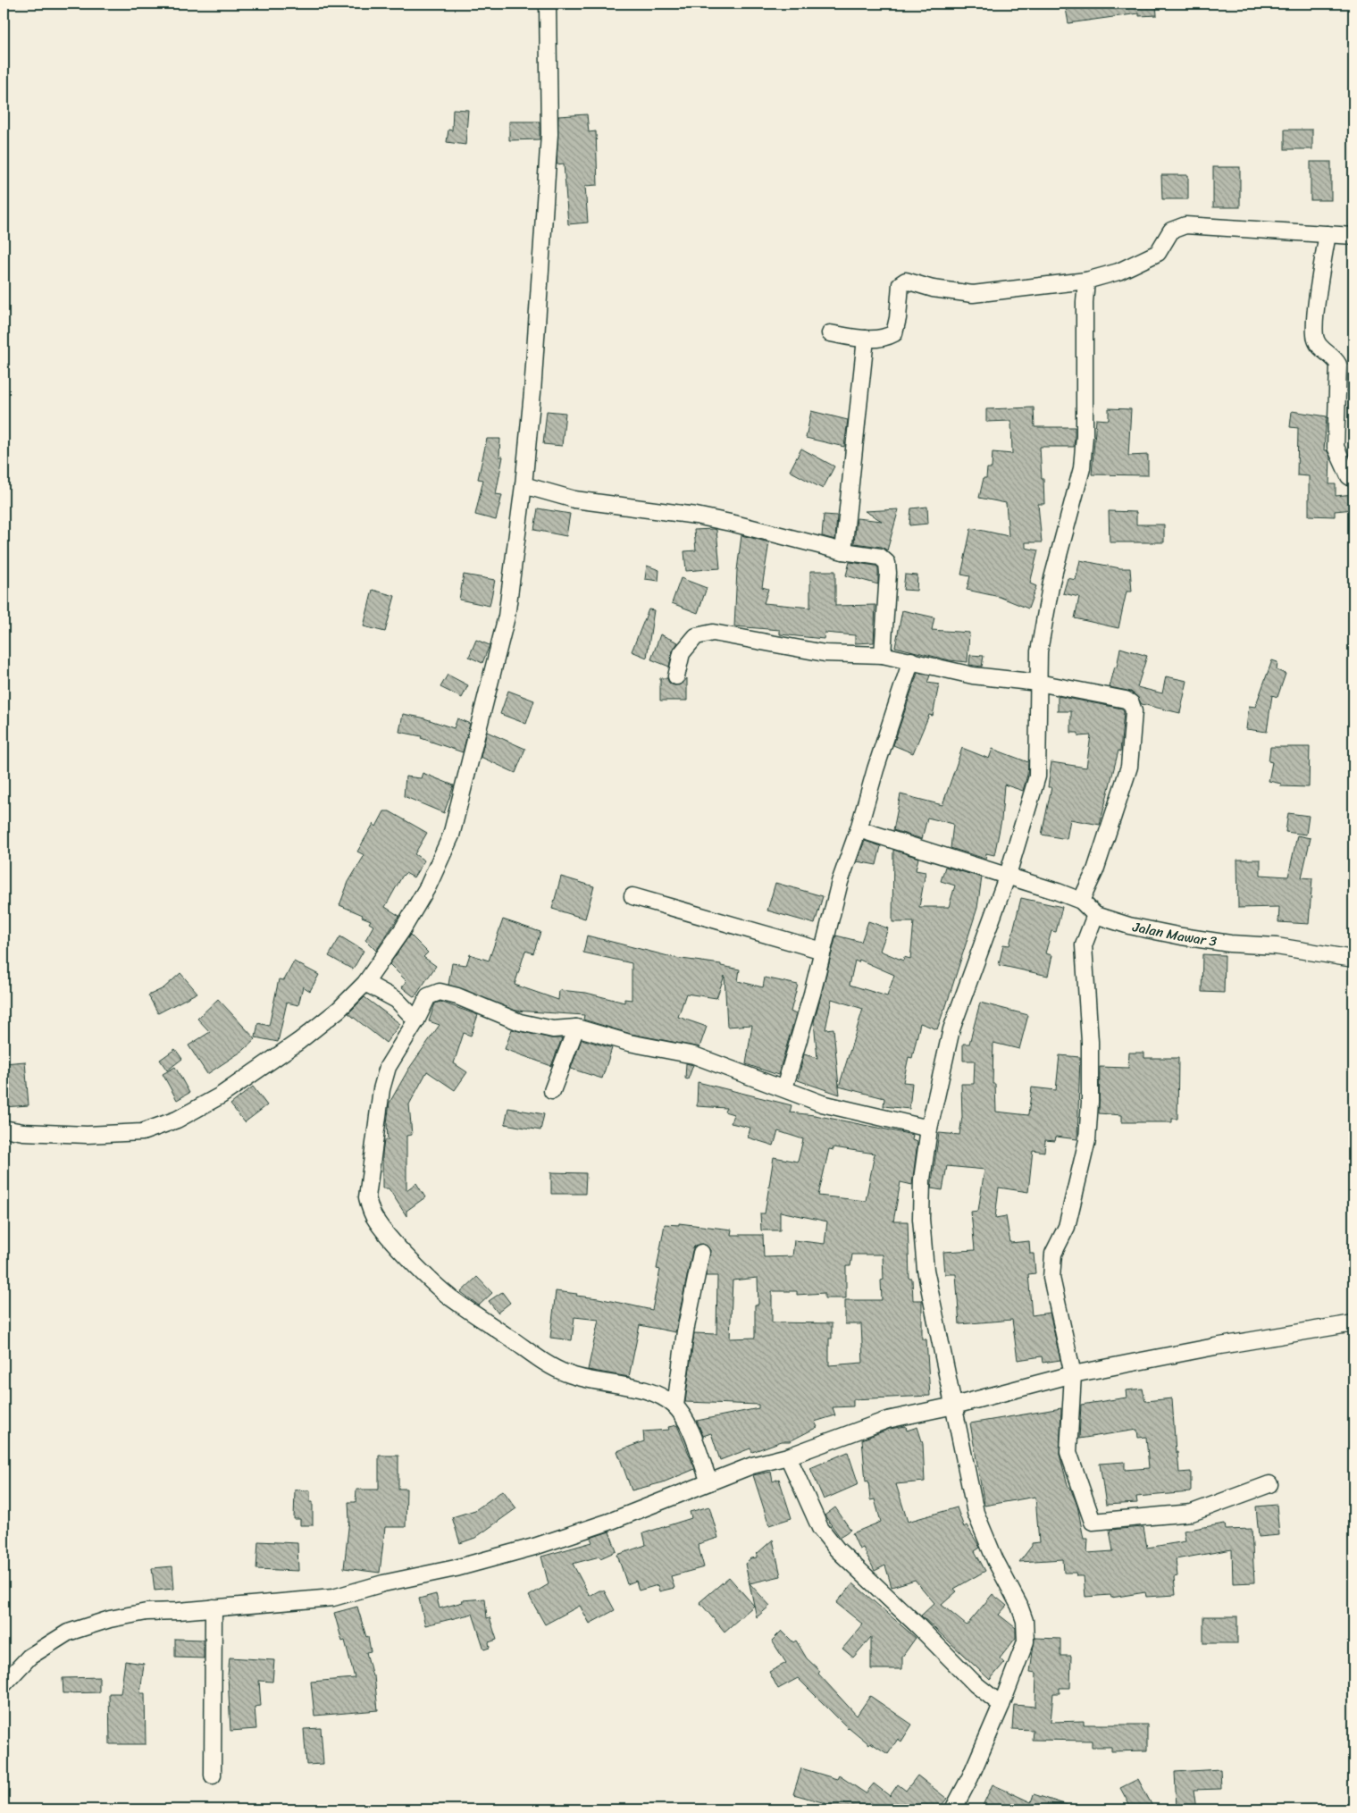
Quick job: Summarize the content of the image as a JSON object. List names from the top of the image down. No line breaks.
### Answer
{"streets":{"street":["Jalan Mawar 3"]}}
